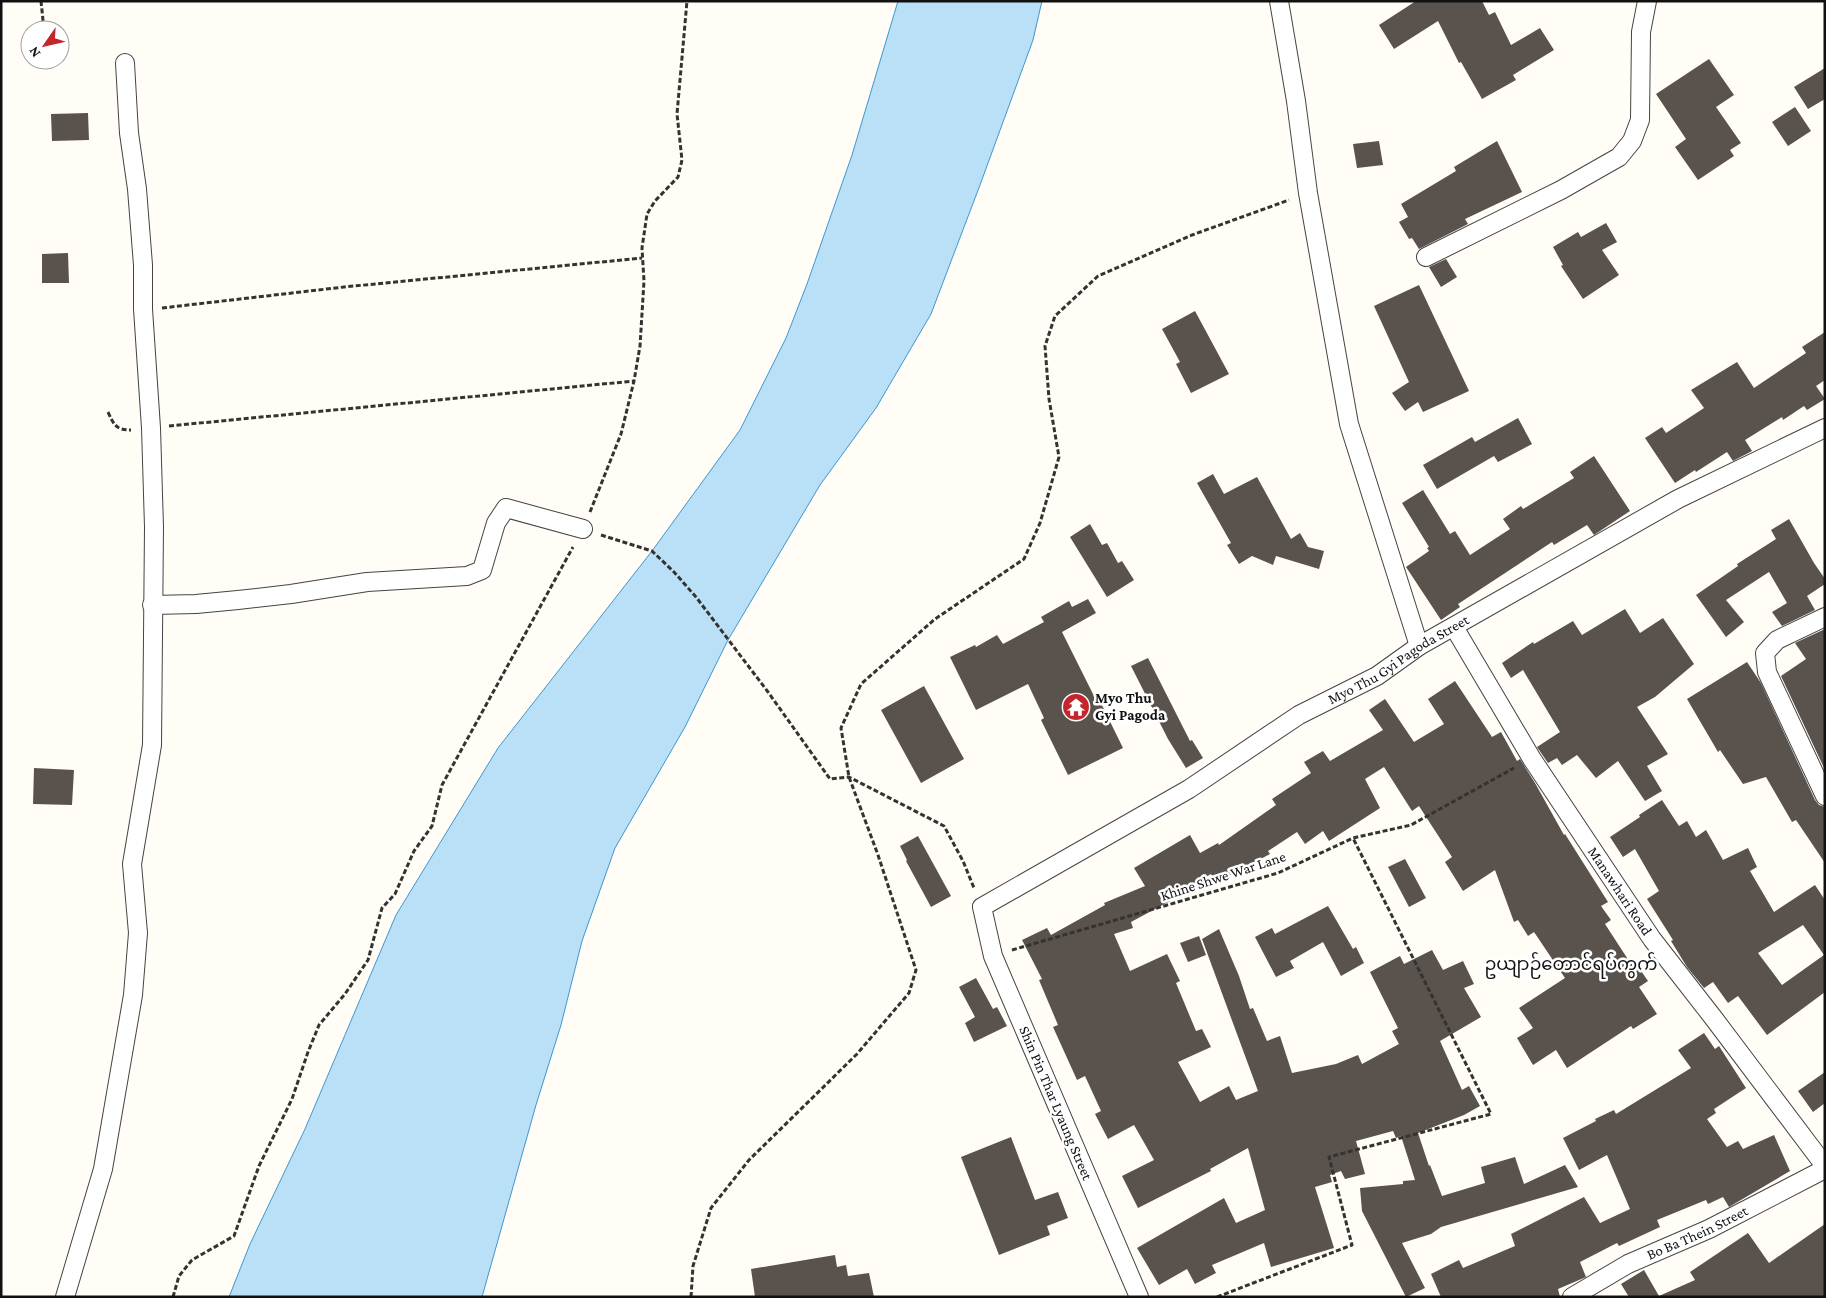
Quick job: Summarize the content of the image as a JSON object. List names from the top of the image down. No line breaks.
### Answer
{"streets":{"street":["Myo Thu Gyi Pagoda Street","Manawhari Road","Shin Pin Thar Lyaung Street","Bo Ba Thein Street"],"path":["Khine Shwe War Lane"]},"crossings":[["Myo Thu Gyi Pagoda Street","Manawhari Road"],["Myo Thu Gyi Pagoda Street","Shin Pin Thar Lyaung Street"],["Khine Shwe War Lane","Manawhari Road"],["Khine Shwe War Lane","Shin Pin Thar Lyaung Street"],["Manawhari Road","Bo Ba Thein Street"]],"districts":["ဥယျာဉ်တောင်ရပ်ကွက်"],"places":{"temple":["Myo Thu Gyi Pagoda"]},"north":"bottom left"}
